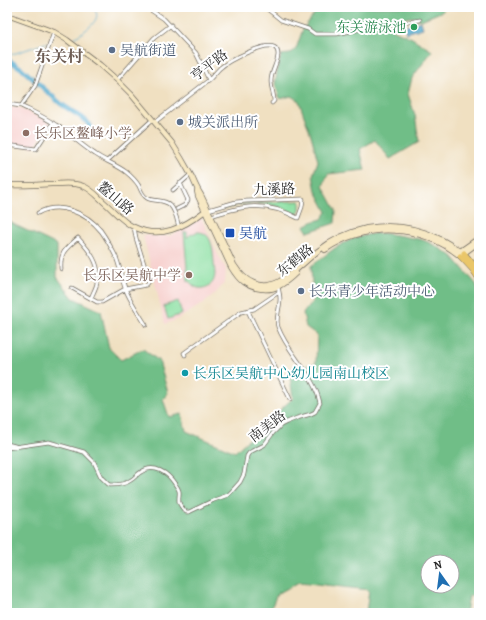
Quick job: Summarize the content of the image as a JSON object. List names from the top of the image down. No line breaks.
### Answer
{"streets":{"main road":["鳌山路","东鹤路"],"street":["亨平路","九溪路","南美路"]},"crossings":[["亨平路","东鹤路"],["九溪路","鳌山路"],["九溪路","东鹤路"],["鳌山路","东鹤路"],["东鹤路","南美路"]],"districts":["东关村"],"places":{"other":["东关游泳池","吴航街道","城关派出所","长乐区鳌峰小学","长乐区吴航中学","长乐青少年活动中心","长乐区吴航中心幼儿园南山校区"],"transit":["吴航"]},"north":"top"}
